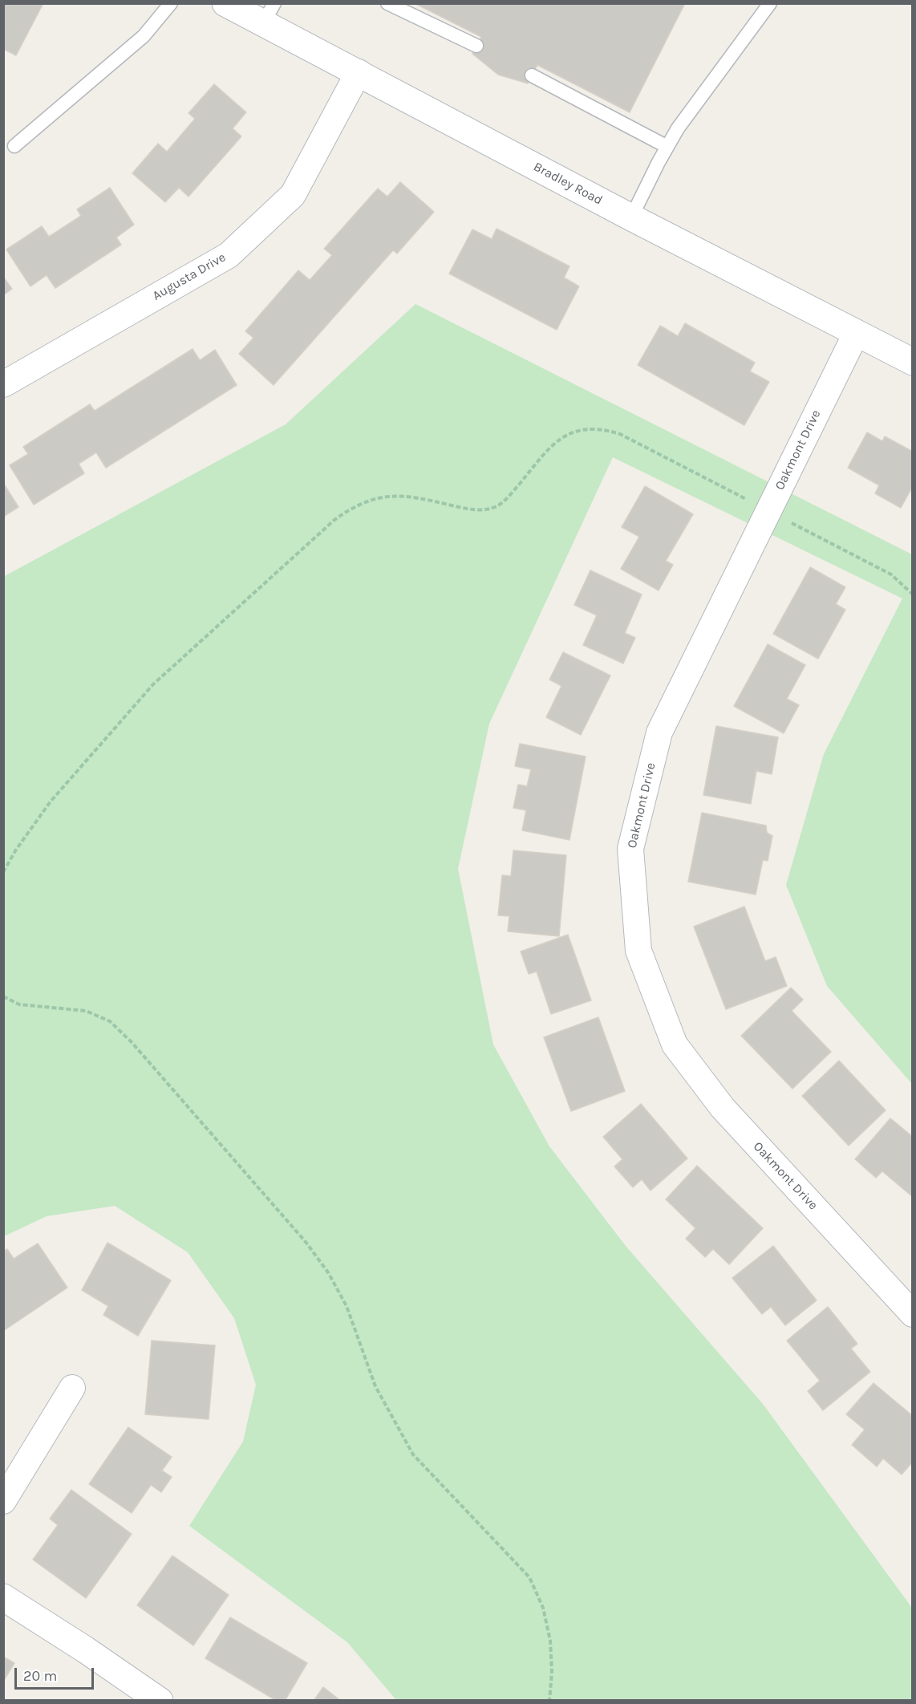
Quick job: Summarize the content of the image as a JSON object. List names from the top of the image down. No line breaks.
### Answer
{"streets":{"street":["Bradley Road","Augusta Drive","Oakmont Drive"]},"crossings":[["Bradley Road","Augusta Drive"],["Bradley Road","Oakmont Drive"]],"scale_bar":"20 m"}
